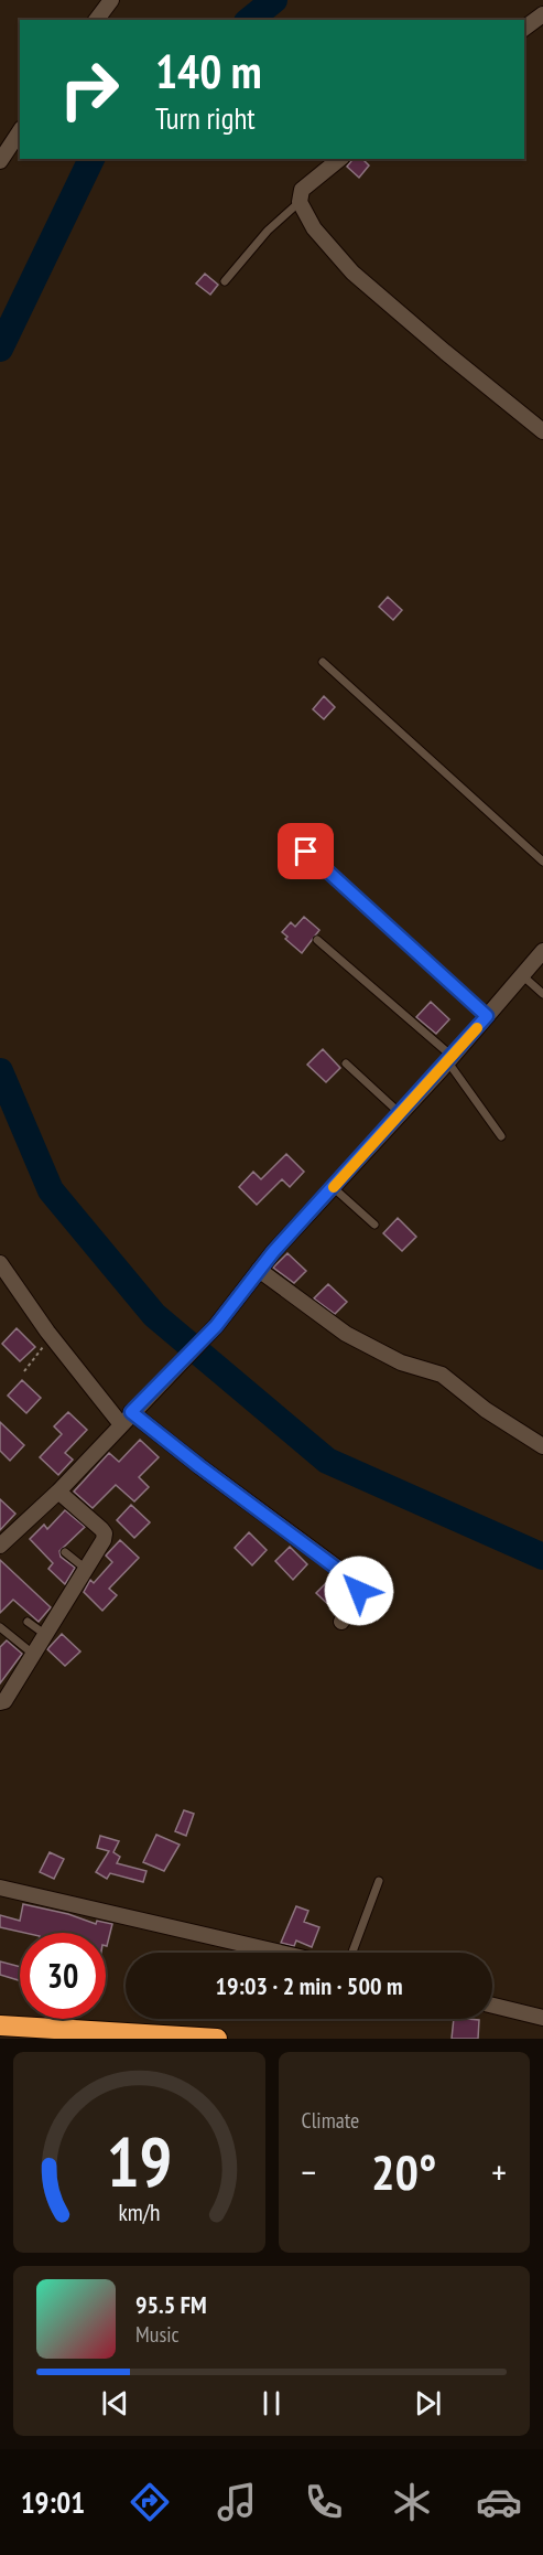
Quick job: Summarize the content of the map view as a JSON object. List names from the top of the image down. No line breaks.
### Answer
{"page":{"turn":["140 m","Turn right"],"limit":"30","trip":"19:03 · 2 min · 500 m","tile":"Climate","heat":["−","20°","+"],"song":["95.5 FM","Music"],"tabs":"19:01","gauge":["19","km/h"]}}
